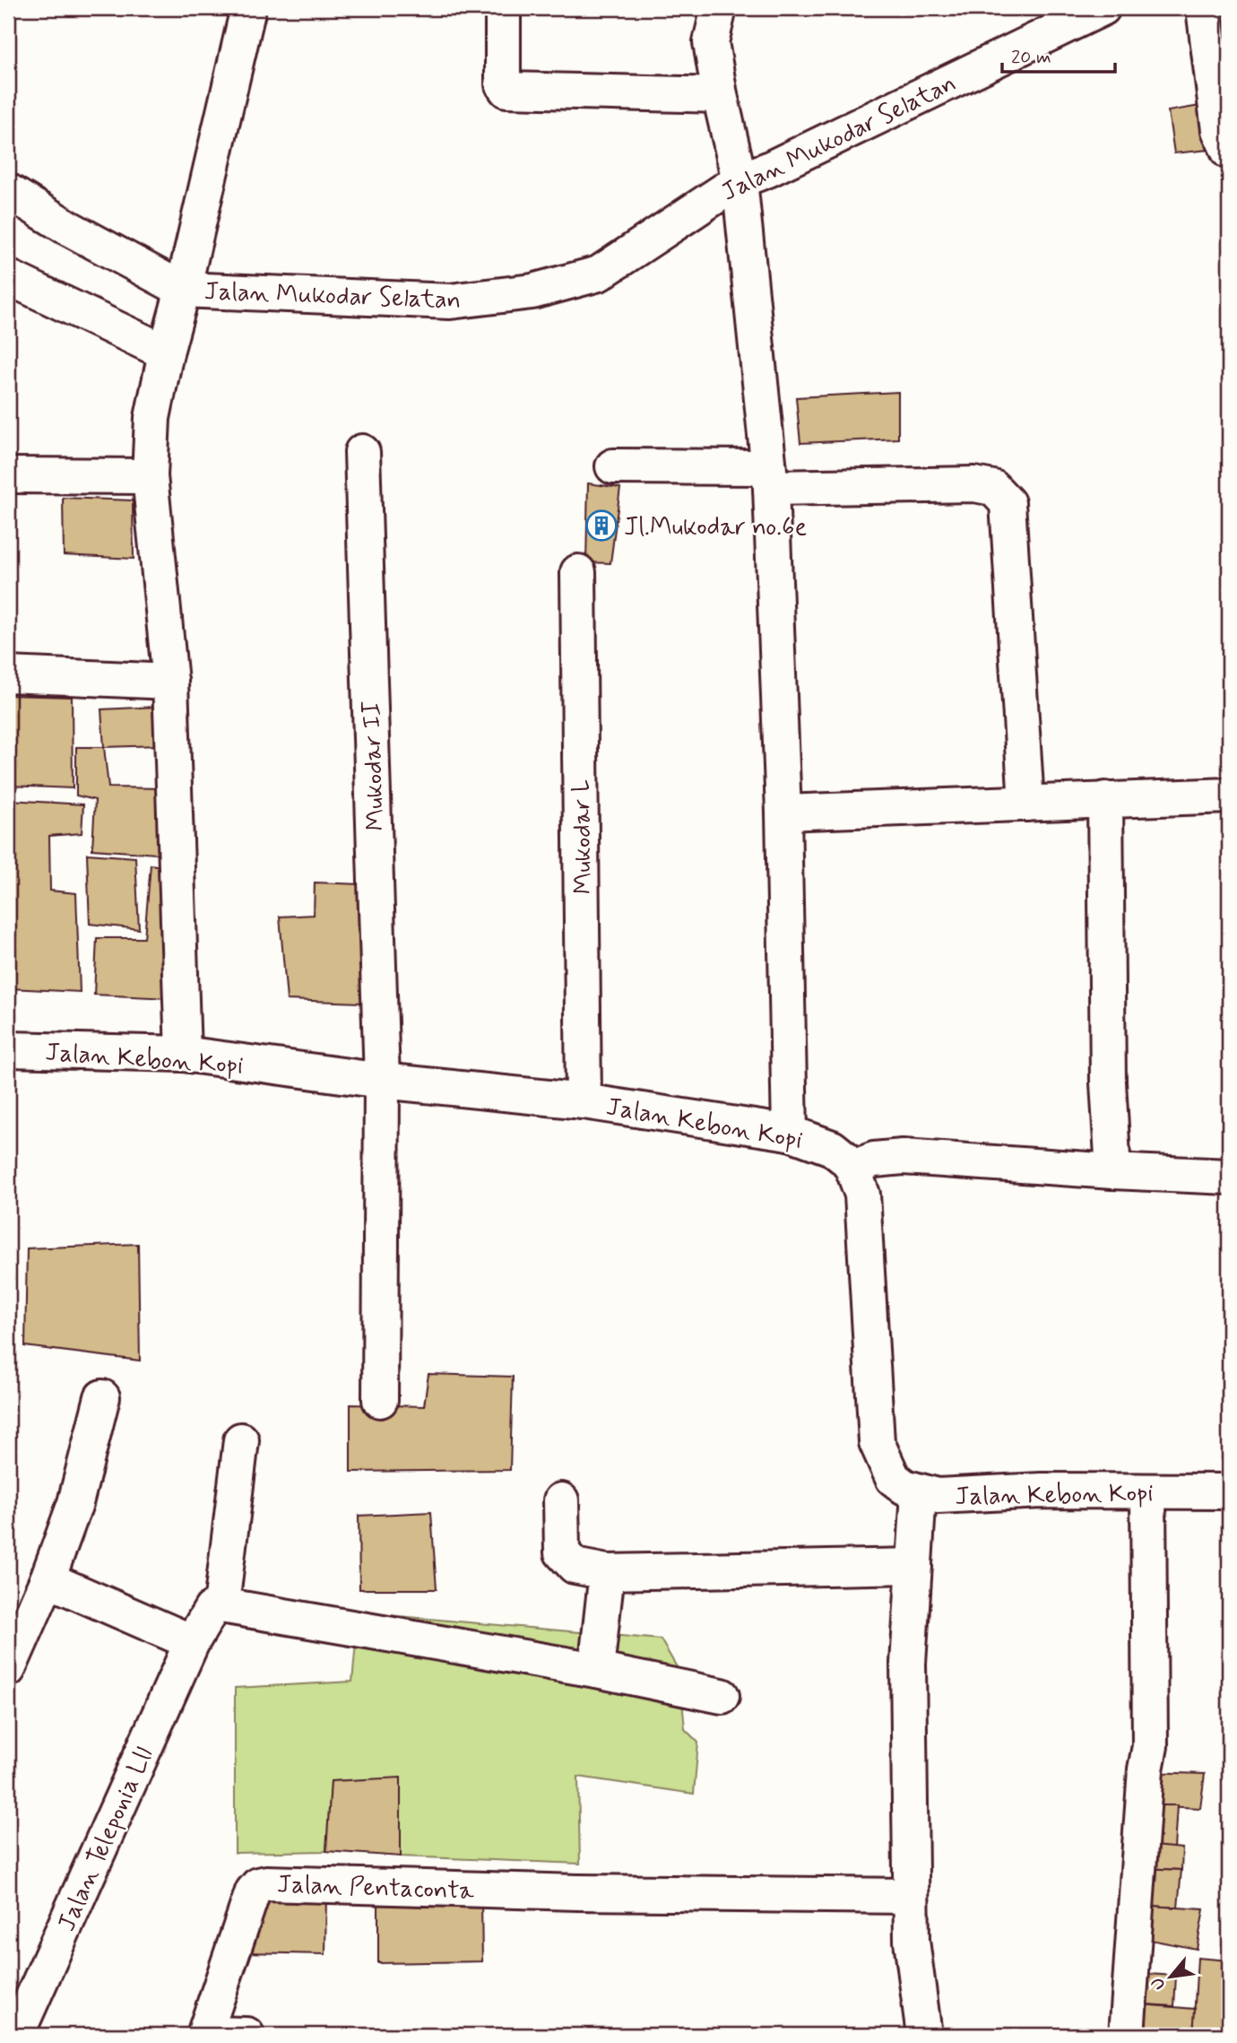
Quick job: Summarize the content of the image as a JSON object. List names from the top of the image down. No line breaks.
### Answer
{"streets":{"street":["Jalan Mukodar Selatan","Mukodar II","Mukodar L","Jalan Kebon Kopi","Jalan Teleponia Lll","Jalan Pentaconta"]},"crossings":[["Mukodar II","Jalan Kebon Kopi"],["Mukodar L","Jalan Kebon Kopi"]],"places":{"building":["Jl.Mukodar no.6e"]},"scale_bar":"20 m","north":"bottom left"}
